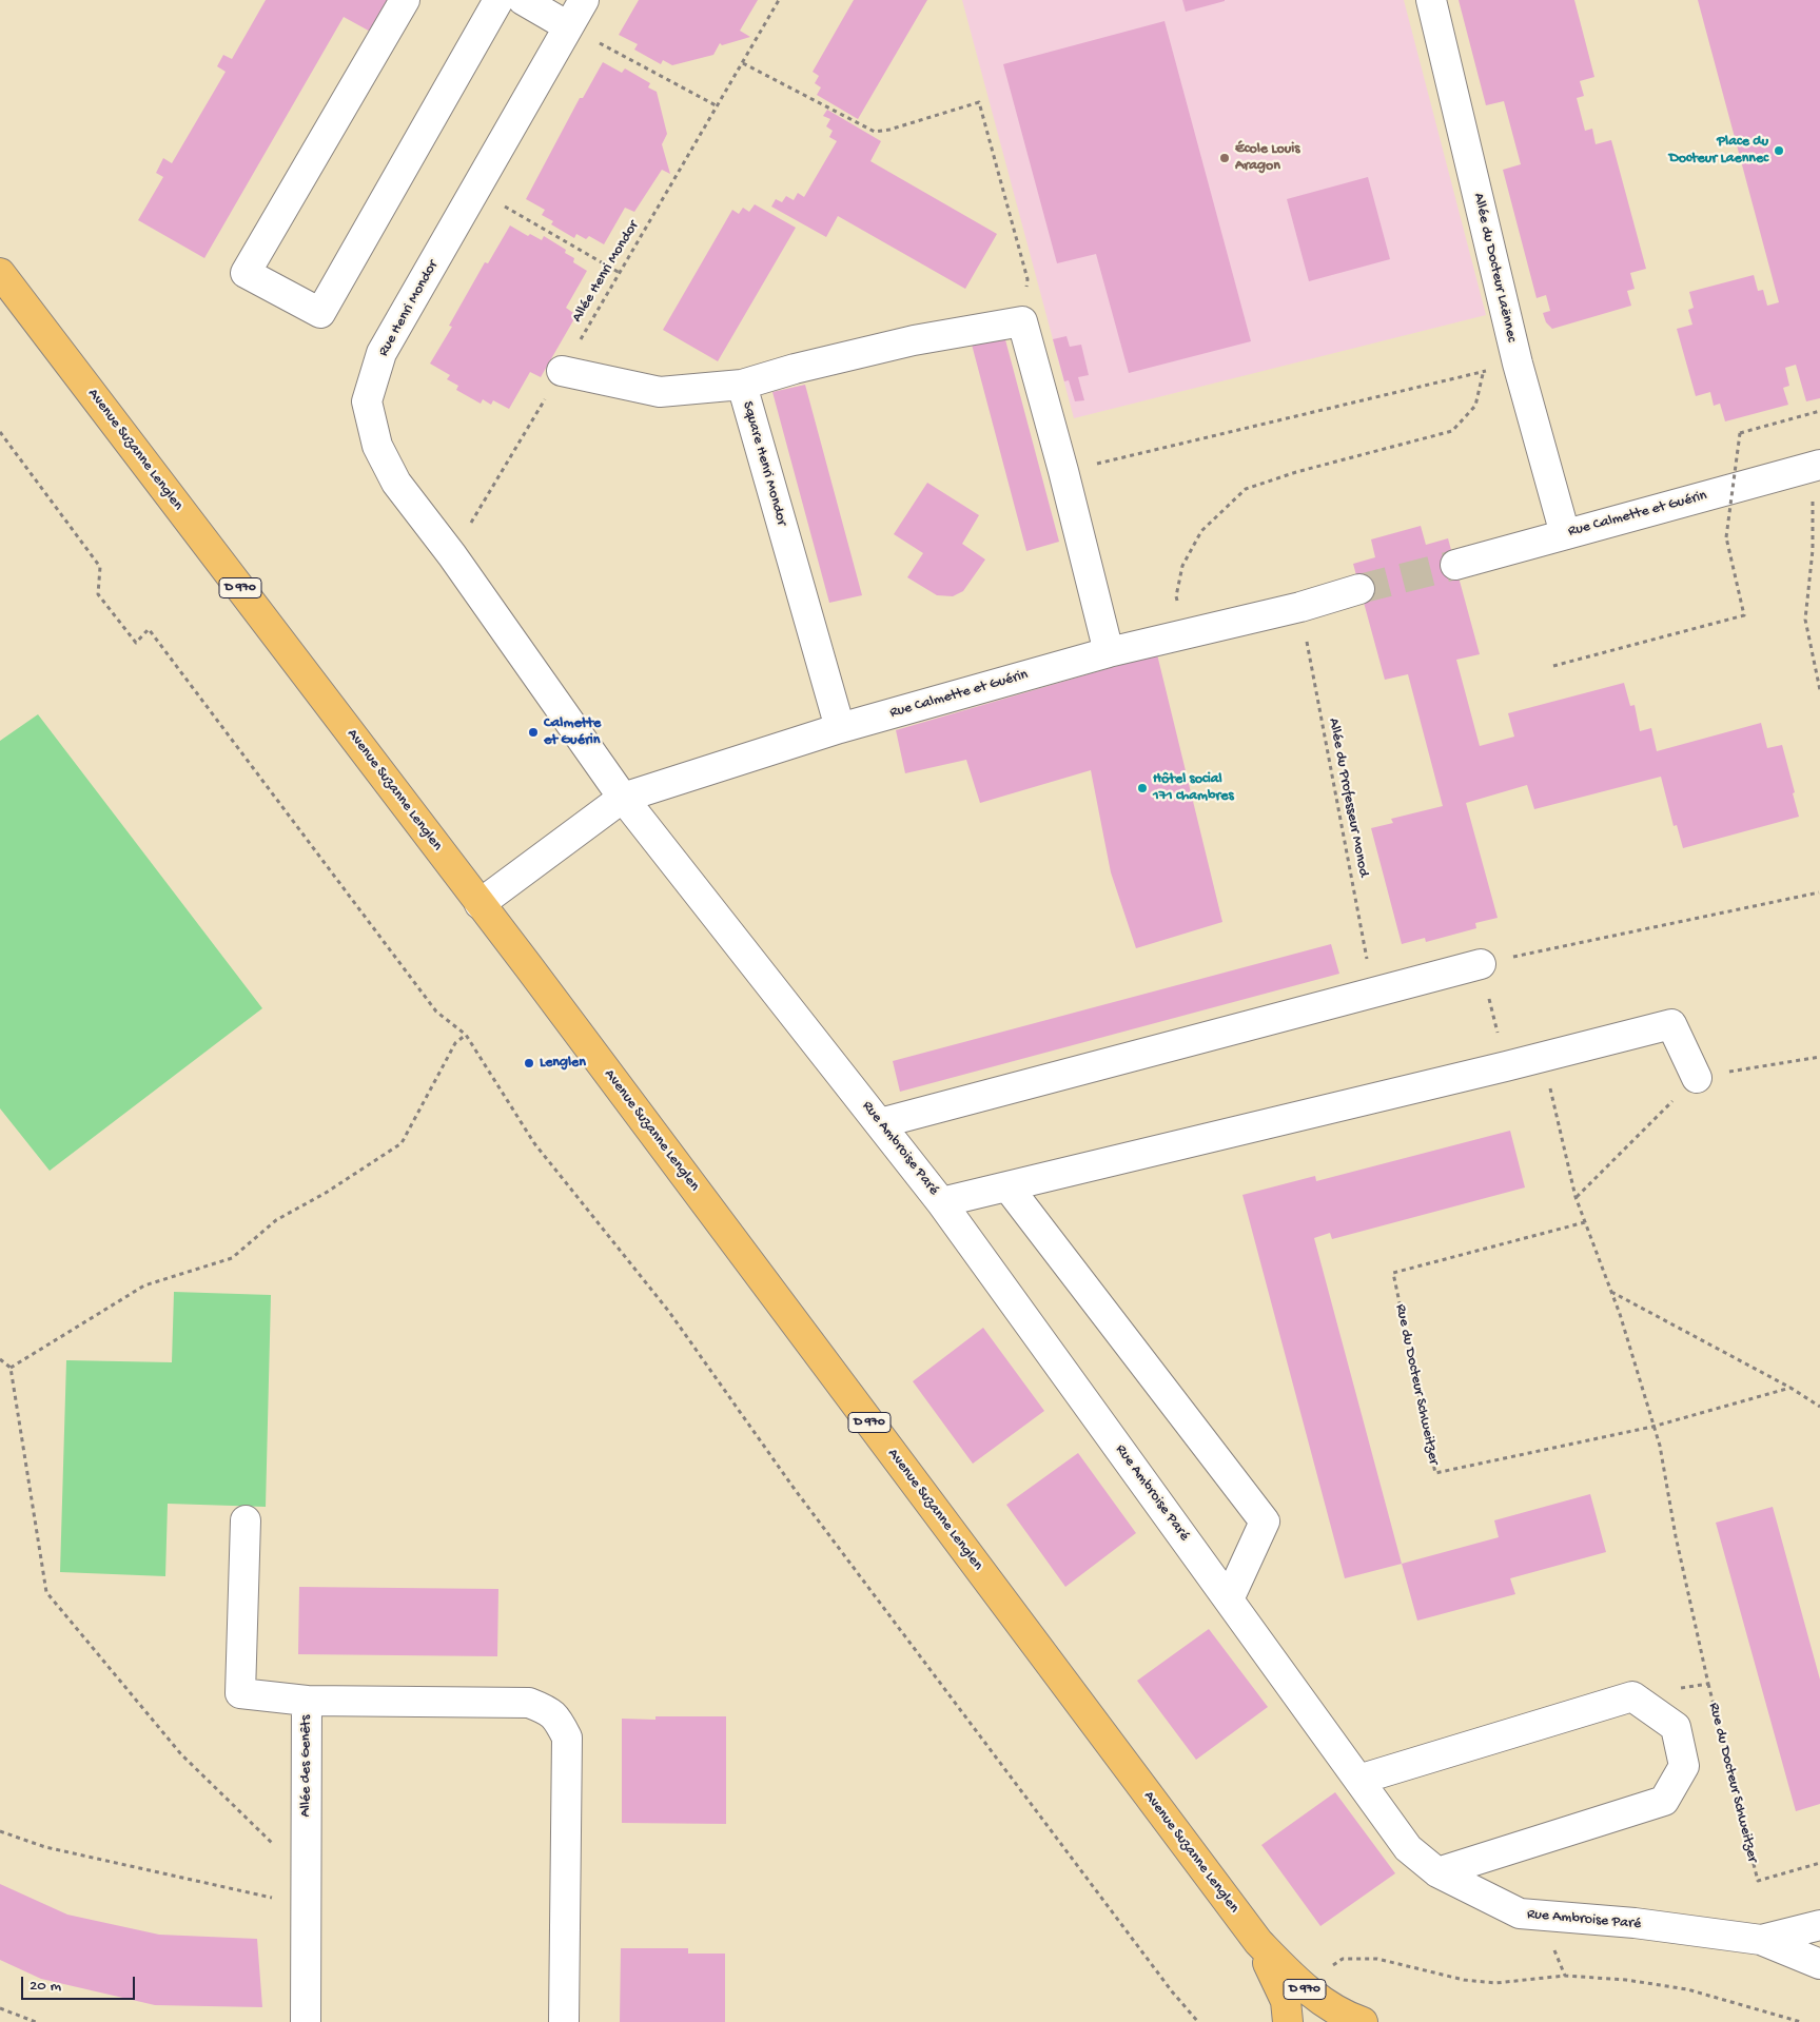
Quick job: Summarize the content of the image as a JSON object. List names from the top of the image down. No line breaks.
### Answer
{"streets":{"main road":["Avenue Suzanne Lenglen","D 970"],"street":["Allée du Docteur Laënnec","Rue Henri Mondor","Square Henri Mondor","Rue Calmette et Guérin","Rue Ambroise Paré","Allée des Genêts"],"path":["Allée Henri Mondor","Allée du Professeur Monod","Rue du Docteur Schweitzer"]},"crossings":[["Allée du Docteur Laënnec","Rue Calmette et Guérin"],["Allée Henri Mondor","Rue Henri Mondor"],["Rue Henri Mondor","Rue Calmette et Guérin"],["Rue Henri Mondor","Rue Ambroise Paré"],["Avenue Suzanne Lenglen","Rue Calmette et Guérin"],["Square Henri Mondor","Rue Calmette et Guérin"],["Rue Calmette et Guérin","Allée du Professeur Monod"],["Rue Calmette et Guérin","Rue Ambroise Paré"]],"places":["Place du Docteur Laennec","École Louis Aragon","Calmette et Guérin","Hôtel social 171 chambres","Lenglen"],"scale_bar":"20 m"}
